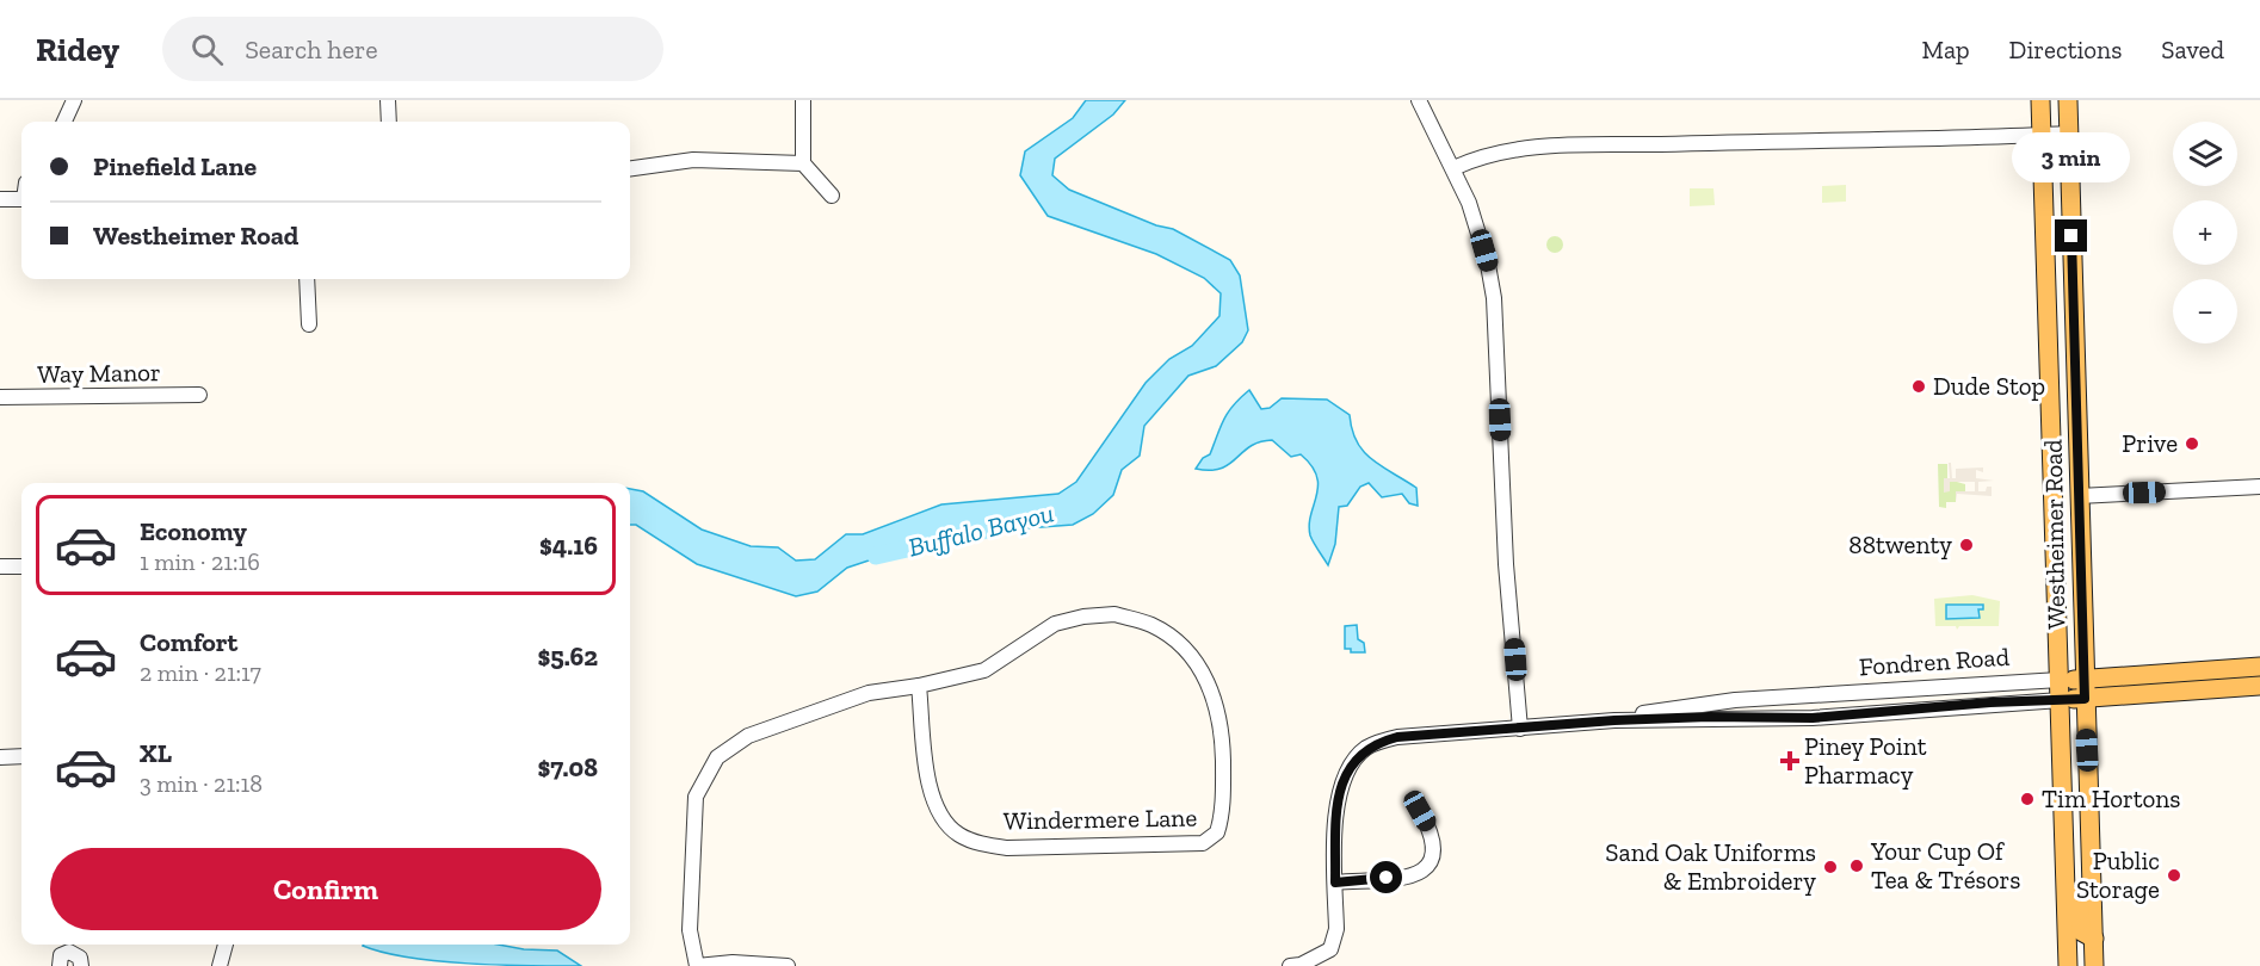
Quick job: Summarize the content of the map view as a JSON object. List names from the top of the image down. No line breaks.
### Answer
{"streets":{"main road":["Westheimer Road","Fondren Road"],"street":["Way Manor","Windermere Lane"]},"crossings":[["Westheimer Road","Fondren Road"]],"water":["Buffalo Bayou"],"places":{"other":["Dude Stop","Prive","88twenty","Tim Hortons","Your Cup Of Tea & Trésors","Sand Oak Uniforms & Embroidery","Public Storage"],"health":["Piney Point Pharmacy"]},"page":{"header":"Ridey","search":"Search here","nav":["Map","Directions","Saved"],"map_buttons":["+","−"],"banner":["Pinefield Lane","Westheimer Road"],"bubble":"3 min","list":[{"name":"Economy","note":"1 min · 21:16","value":"$4.16"},{"name":"Comfort","note":"2 min · 21:17","value":"$5.62"},{"name":"XL","note":"3 min · 21:18","value":"$7.08"}],"buttons":"Confirm"}}
